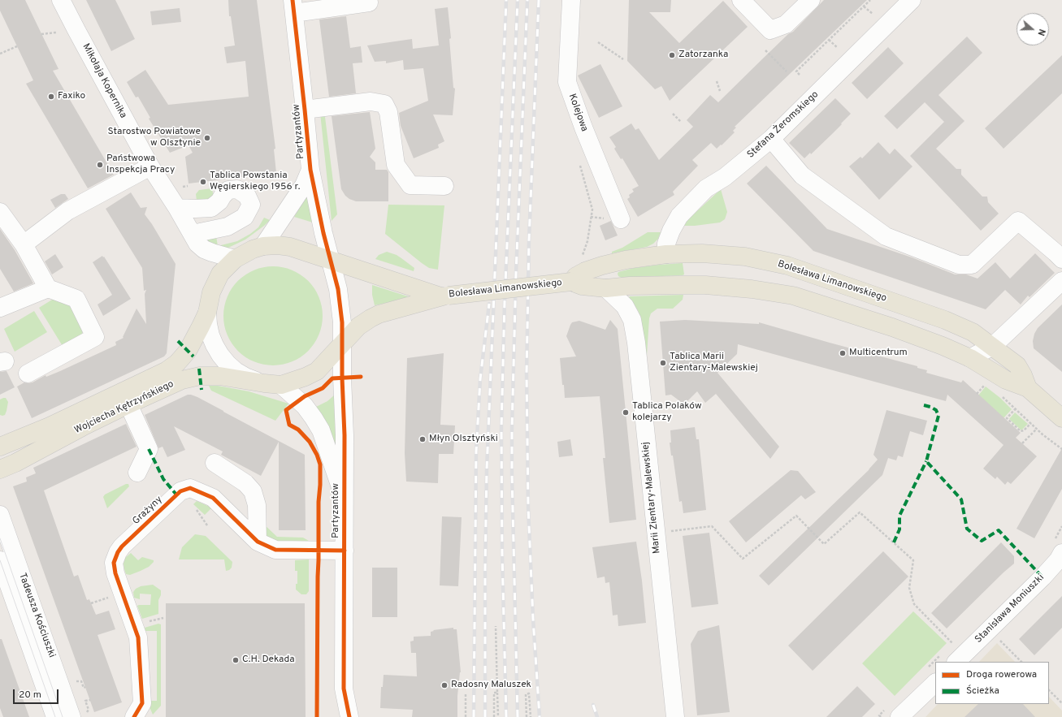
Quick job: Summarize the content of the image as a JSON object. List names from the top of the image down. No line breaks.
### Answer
{"streets":{"main road":["Bolesława Limanowskiego","Wojciecha Kętrzyńskiego"],"street":["Mikołaja Kopernika","Kolejowa","Stefana Żeromskiego","Partyzantów","Marii Zientary-Malewskiej","Grażyny","Stanisława Moniuszki","Tadeusza Kościuszki"]},"crossings":[["Mikołaja Kopernika","Wojciecha Kętrzyńskiego"],["Stefana Żeromskiego","Bolesława Limanowskiego"],["Partyzantów","Bolesława Limanowskiego"],["Partyzantów","Wojciecha Kętrzyńskiego"],["Partyzantów","Grażyny"],["Bolesława Limanowskiego","Wojciecha Kętrzyńskiego"],["Bolesława Limanowskiego","Marii Zientary-Malewskiej"]],"places":["Zatorzanka","Faxiko","Starostwo Powiatowe w Olsztynie","Państwowa Inspekcja Pracy","Tablica Powstania Węgierskiego 1956 r.","Multicentrum","Tablica Marii Zientary-Malewskiej","Tablica Polaków kolejarzy","Młyn Olsztyński","C.H. Dekada","Radosny Maluszek"],"legend":["Droga rowerowa","Ścieżka"],"scale_bar":"20 m","north":"right"}
